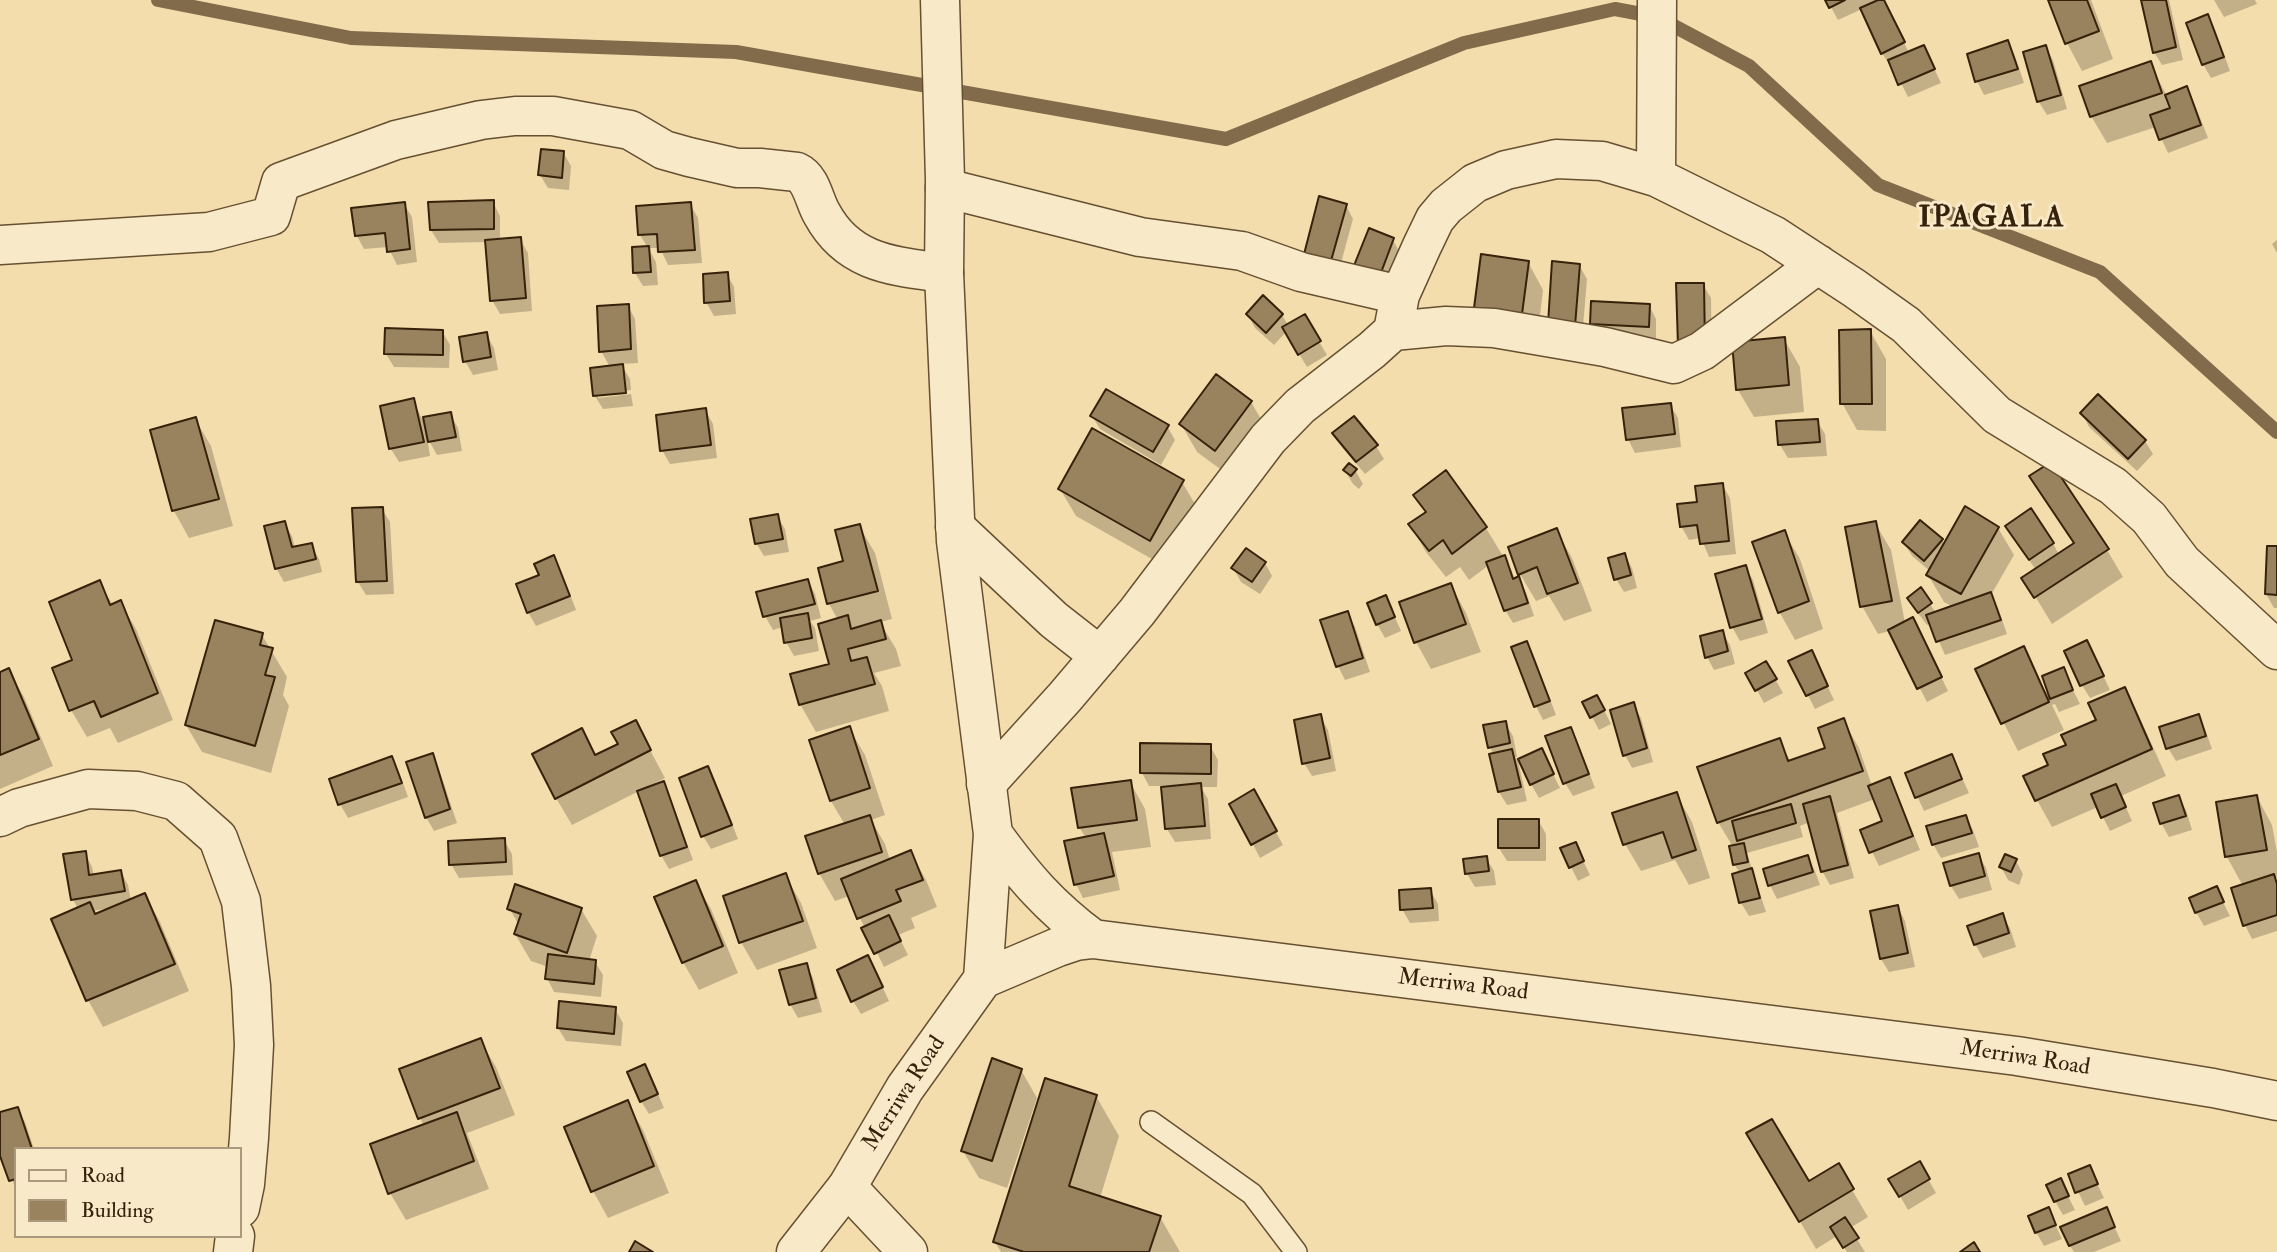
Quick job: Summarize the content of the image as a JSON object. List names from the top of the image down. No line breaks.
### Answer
{"streets":{"street":["Merriwa Road"]},"districts":["IPAGALA"],"legend":["Road","Building"]}
